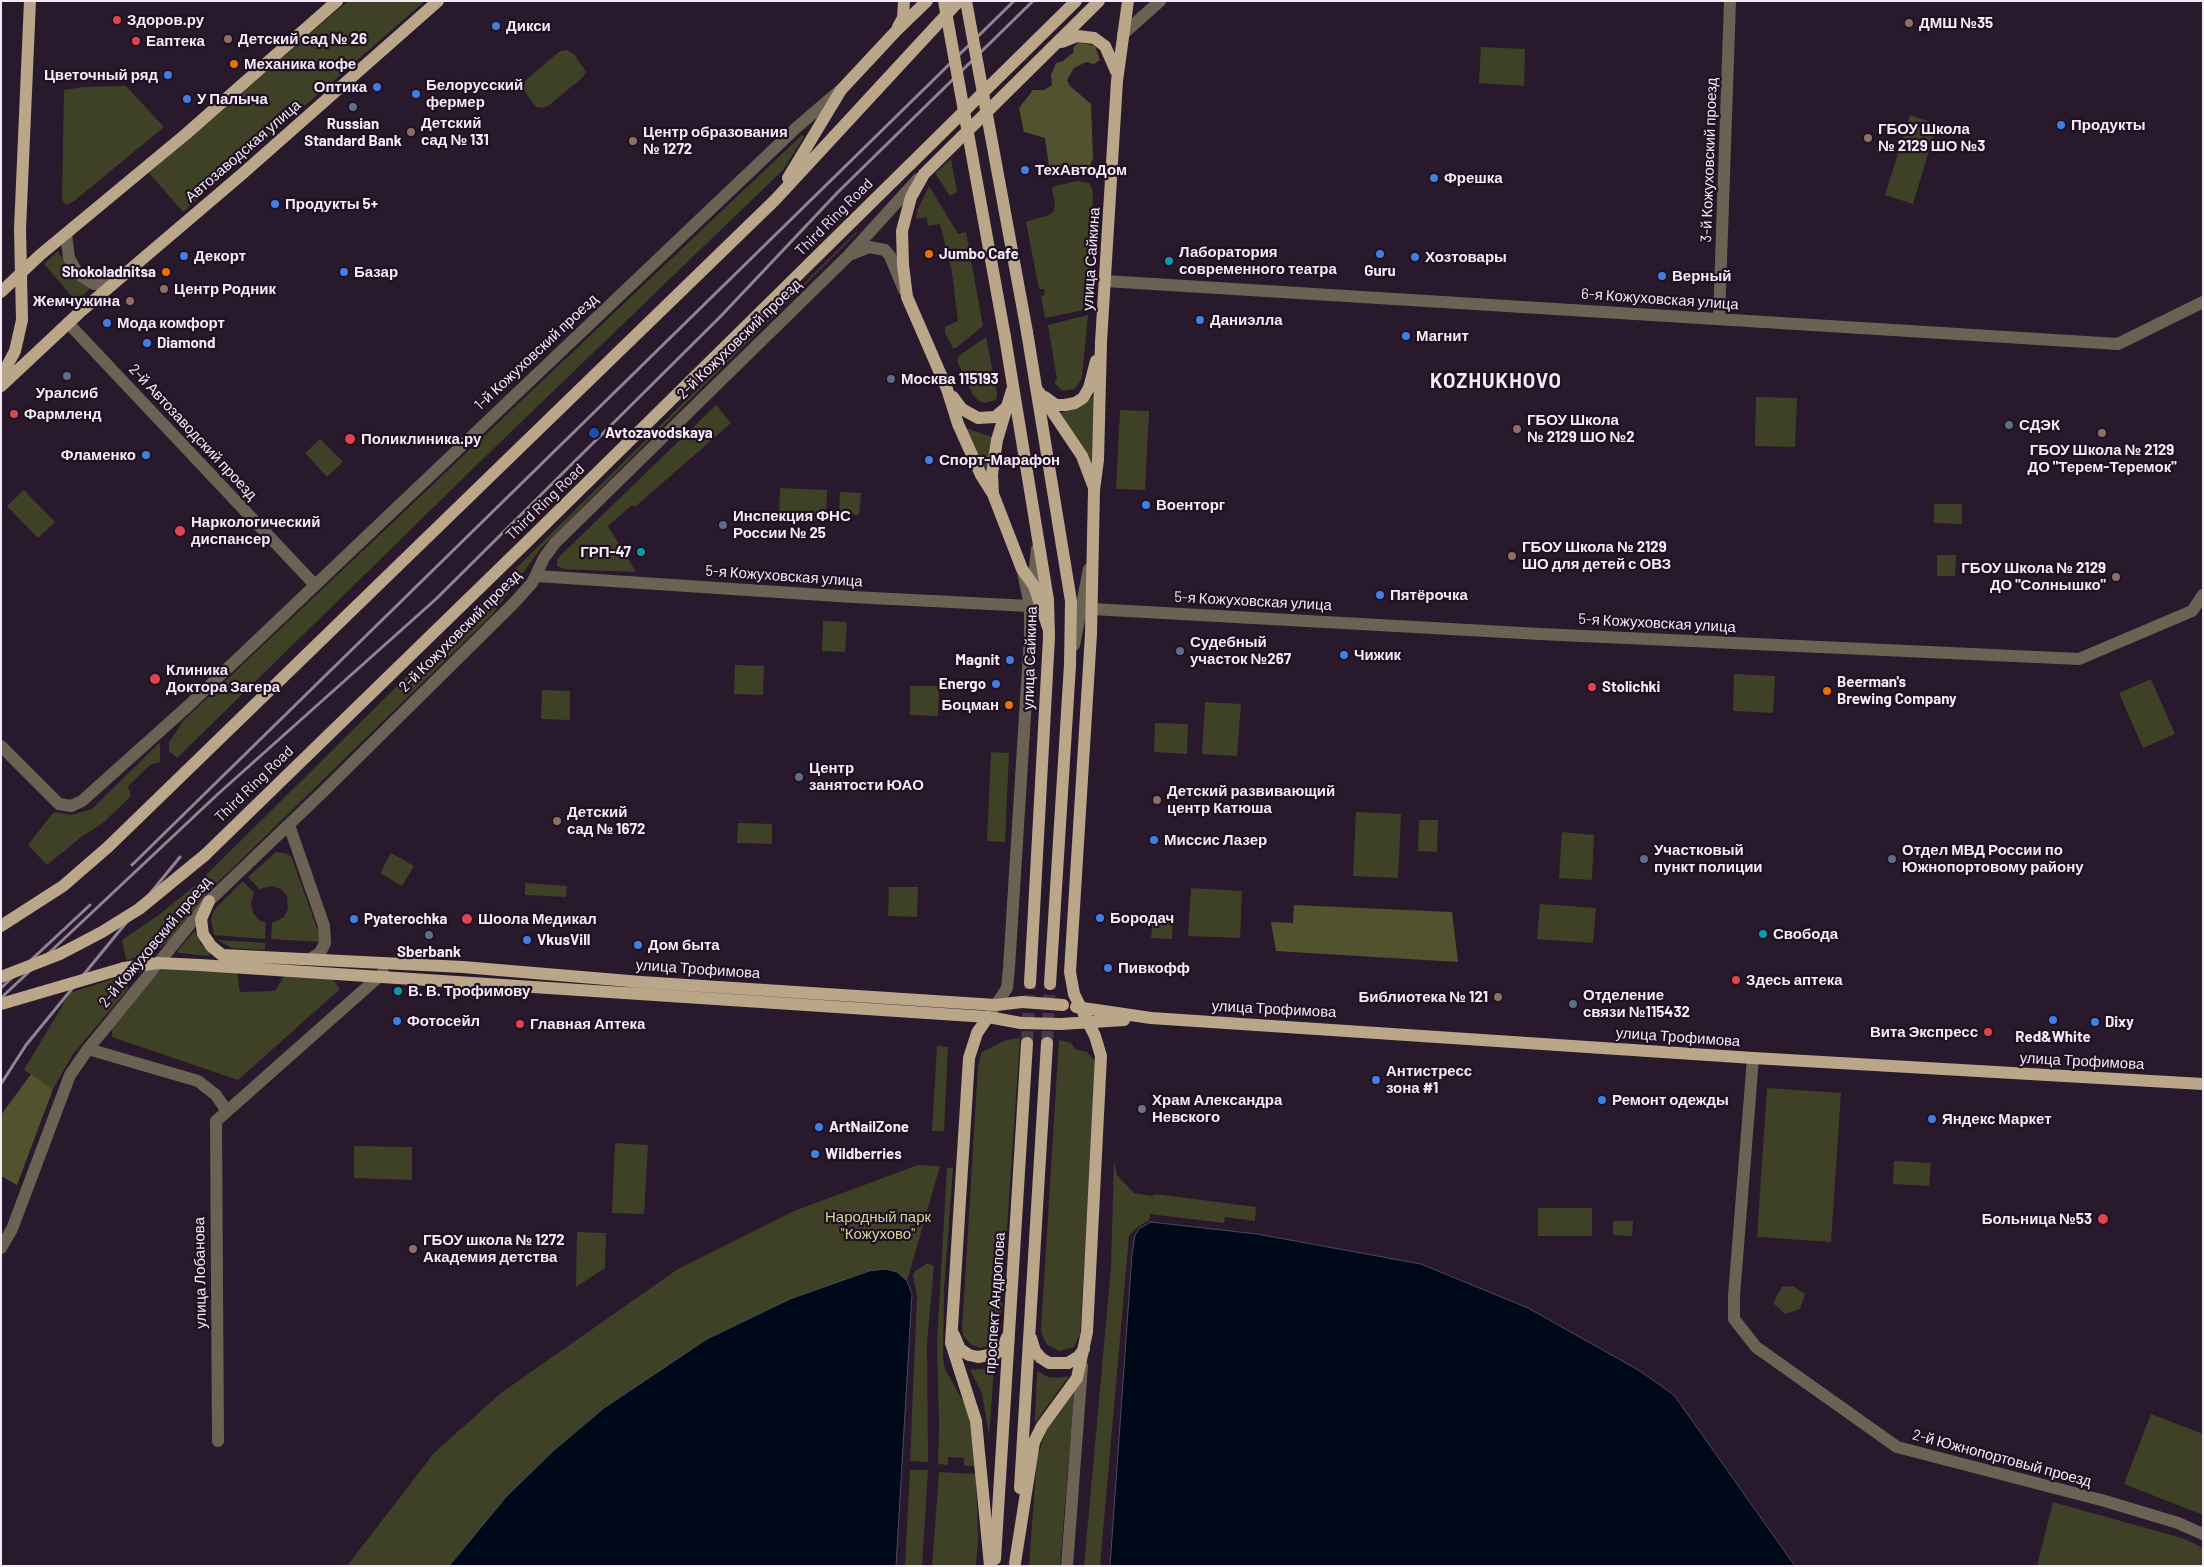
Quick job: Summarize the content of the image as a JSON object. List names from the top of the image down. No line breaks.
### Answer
{"streets":{"main road":["Автозаводская улица","Third Ring Road","улица Сайкина","2-й Кожуховский проезд","1-й Кожуховский проезд","улица Трофимова","проспект Андропова"],"street":["3-й Кожуховский проезд","6-я Кожуховская улица","2-й Автозаводский проезд","5-я Кожуховская улица","улица Лобанова","2-й Южнопортовый проезд"]},"crossings":[["Автозаводская улица","2-й Автозаводский проезд"],["3-й Кожуховский проезд","6-я Кожуховская улица"],["улица Сайкина","6-я Кожуховская улица"],["2-й Кожуховский проезд","5-я Кожуховская улица"],["2-й Кожуховский проезд","улица Трофимова"],["1-й Кожуховский проезд","2-й Автозаводский проезд"],["улица Трофимова","2-й Южнопортовый проезд"]],"districts":["KOZHUKHOVO"],"parks":["Народный парк \"Кожухово\""],"places":["Здоров.ру","ДМШ №35","Дикси","Детский сад № 26","Еаптека","Механика кофе","Цветочный ряд","Оптика","Белорусский фермер","У Палыча","Russian Standard Bank","Продукты","Детский сад № 131","ГБОУ Школа № 2129 ШО №3","Центр образования № 1272","ТехАвтоДом","Фрешка","Продукты 5+","Jumbo Cafe","Guru","Декорт","Хозтовары","Лаборатория современного театра","Shokoladnitsa","Базар","Верный","Центр Родник","Жемчужина","Даниэлла","Мода комфорт","Магнит","Diamond","Уралсиб","Москва 115193","Фармленд","СДЭК","ГБОУ Школа № 2129 ШО №2","Avtozavodskaya","ГБОУ Школа № 2129 ДО \"Терем-Теремок\"","Поликлиника.ру","Фламенко","Спорт-Марафон","Военторг","Инспекция ФНС России № 25","Наркологический диспансер","ГРП-47","ГБОУ Школа № 2129 ШО для детей с ОВЗ","ГБОУ Школа № 2129 ДО \"Солнышко\"","Пятёрочка","Судебный участок №267","Чижик","Magnit","Клиника Доктора Загера","Energo","Stolichki","Beerman's Brewing Company","Боцман","Центр занятости ЮАО","Детский развивающий центр Катюша","Детский сад № 1672","Миссис Лазер","Участковый пункт полиции","Отдел МВД России по Южнопортовому району","Бородач","Pyaterochka","Шоола Медикал","Свобода","Sberbank","VkusVill","Дом быта","Пивкофф","Здесь аптека","В. В. Трофимову","Библиотека № 121","Отделение связи №115432","Red&White","Фотосейл","Dixy","Главная Аптека","Вита Экспресс","Антистресс зона #1","Ремонт одежды","Храм Александра Невского","Яндекс Маркет","ArtNailZone","Wildberries","Больница №53","ГБОУ школа № 1272 Академия детства"]}
